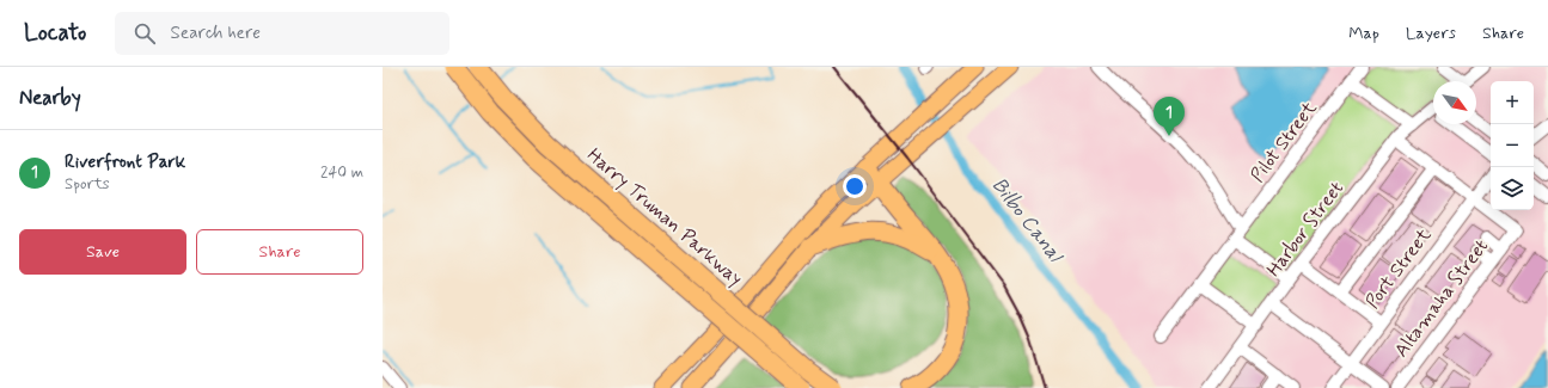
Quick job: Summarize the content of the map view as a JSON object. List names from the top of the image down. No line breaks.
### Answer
{"streets":{"highway":["Harry Truman Parkway"],"street":["Pilot Street","Harbor Street","Port Street","Altamaha Street"]},"crossings":[["Port Street","Altamaha Street"]],"water":["Bilbo Canal"],"north":"bottom right","page":{"header":"Locato","search":"Search here","nav":["Map","Layers","Share"],"heading":"Nearby","map_buttons":["+","−"],"pins":"1","list":[{"mark":"1","name":"Riverfront Park","note":"Sports","value":"240 m"}],"buttons":["Save","Share"]}}
